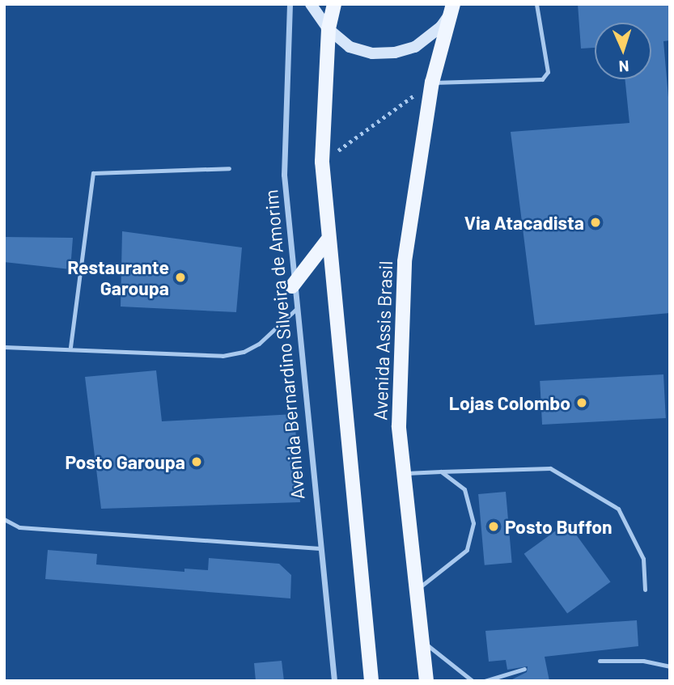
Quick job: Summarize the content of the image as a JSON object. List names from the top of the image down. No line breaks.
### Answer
{"streets":{"main road":["Avenida Assis Brasil"],"street":["Avenida Bernardino Silveira de Amorim"]},"places":["Via Atacadista","Restaurante Garoupa","Lojas Colombo","Posto Garoupa","Posto Buffon"],"north":"bottom"}
